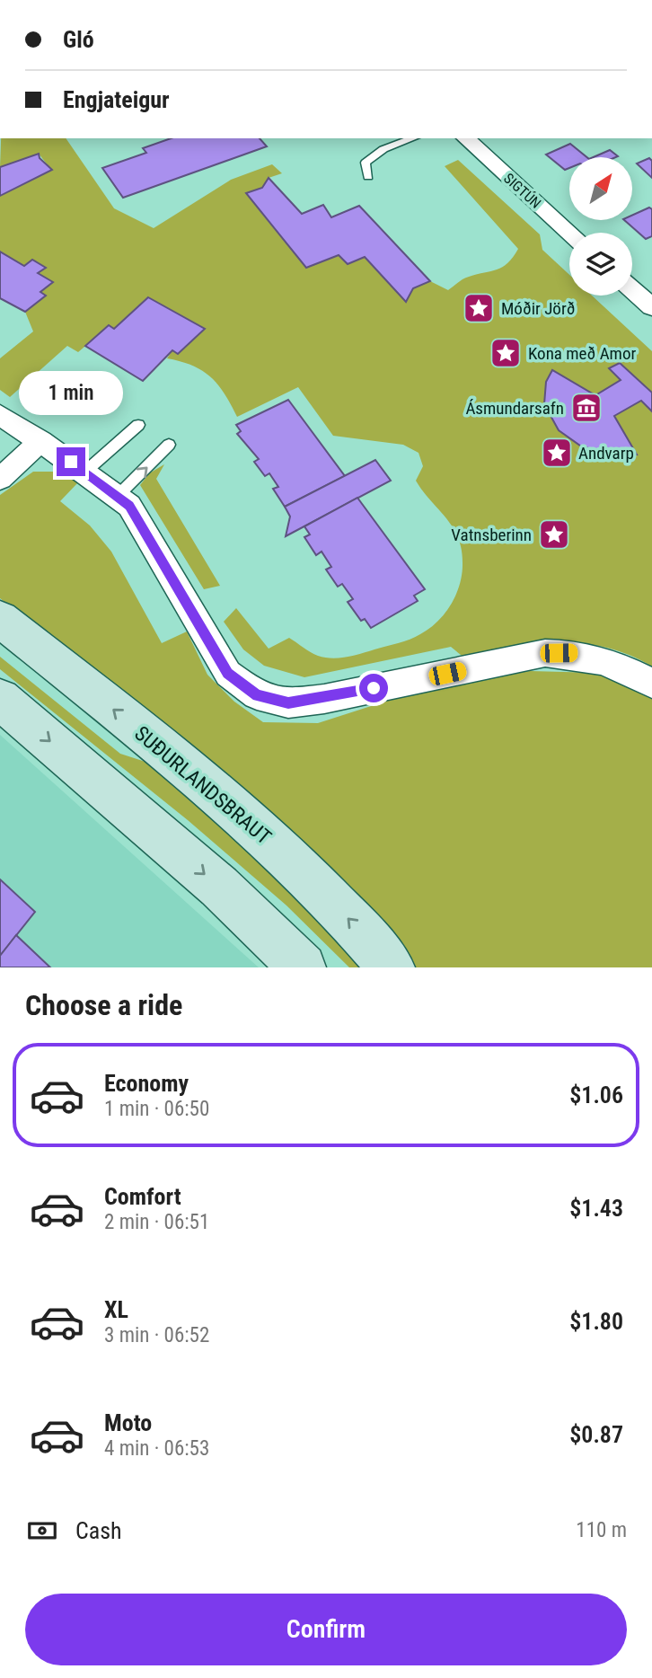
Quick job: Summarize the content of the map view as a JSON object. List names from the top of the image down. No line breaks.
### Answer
{"streets":{"main road":["SUÐURLANDSBRAUT"],"street":["SIGTÚN"]},"places":{"place":["Móðir Jörð","Kona með Amor","Andvarp","Vatnsberinn"],"museum":["Ásmundarsafn"]},"north":"top right","page":{"banner":["Gló","Engjateigur"],"bubble":"1 min","heading":"Choose a ride","list":[{"name":"Economy","note":"1 min · 06:50","value":"$1.06"},{"name":"Comfort","note":"2 min · 06:51","value":"$1.43"},{"name":"XL","note":"3 min · 06:52","value":"$1.80"},{"name":"Moto","note":"4 min · 06:53","value":"$0.87"}],"pay":["Cash","110 m"],"buttons":"Confirm"}}
